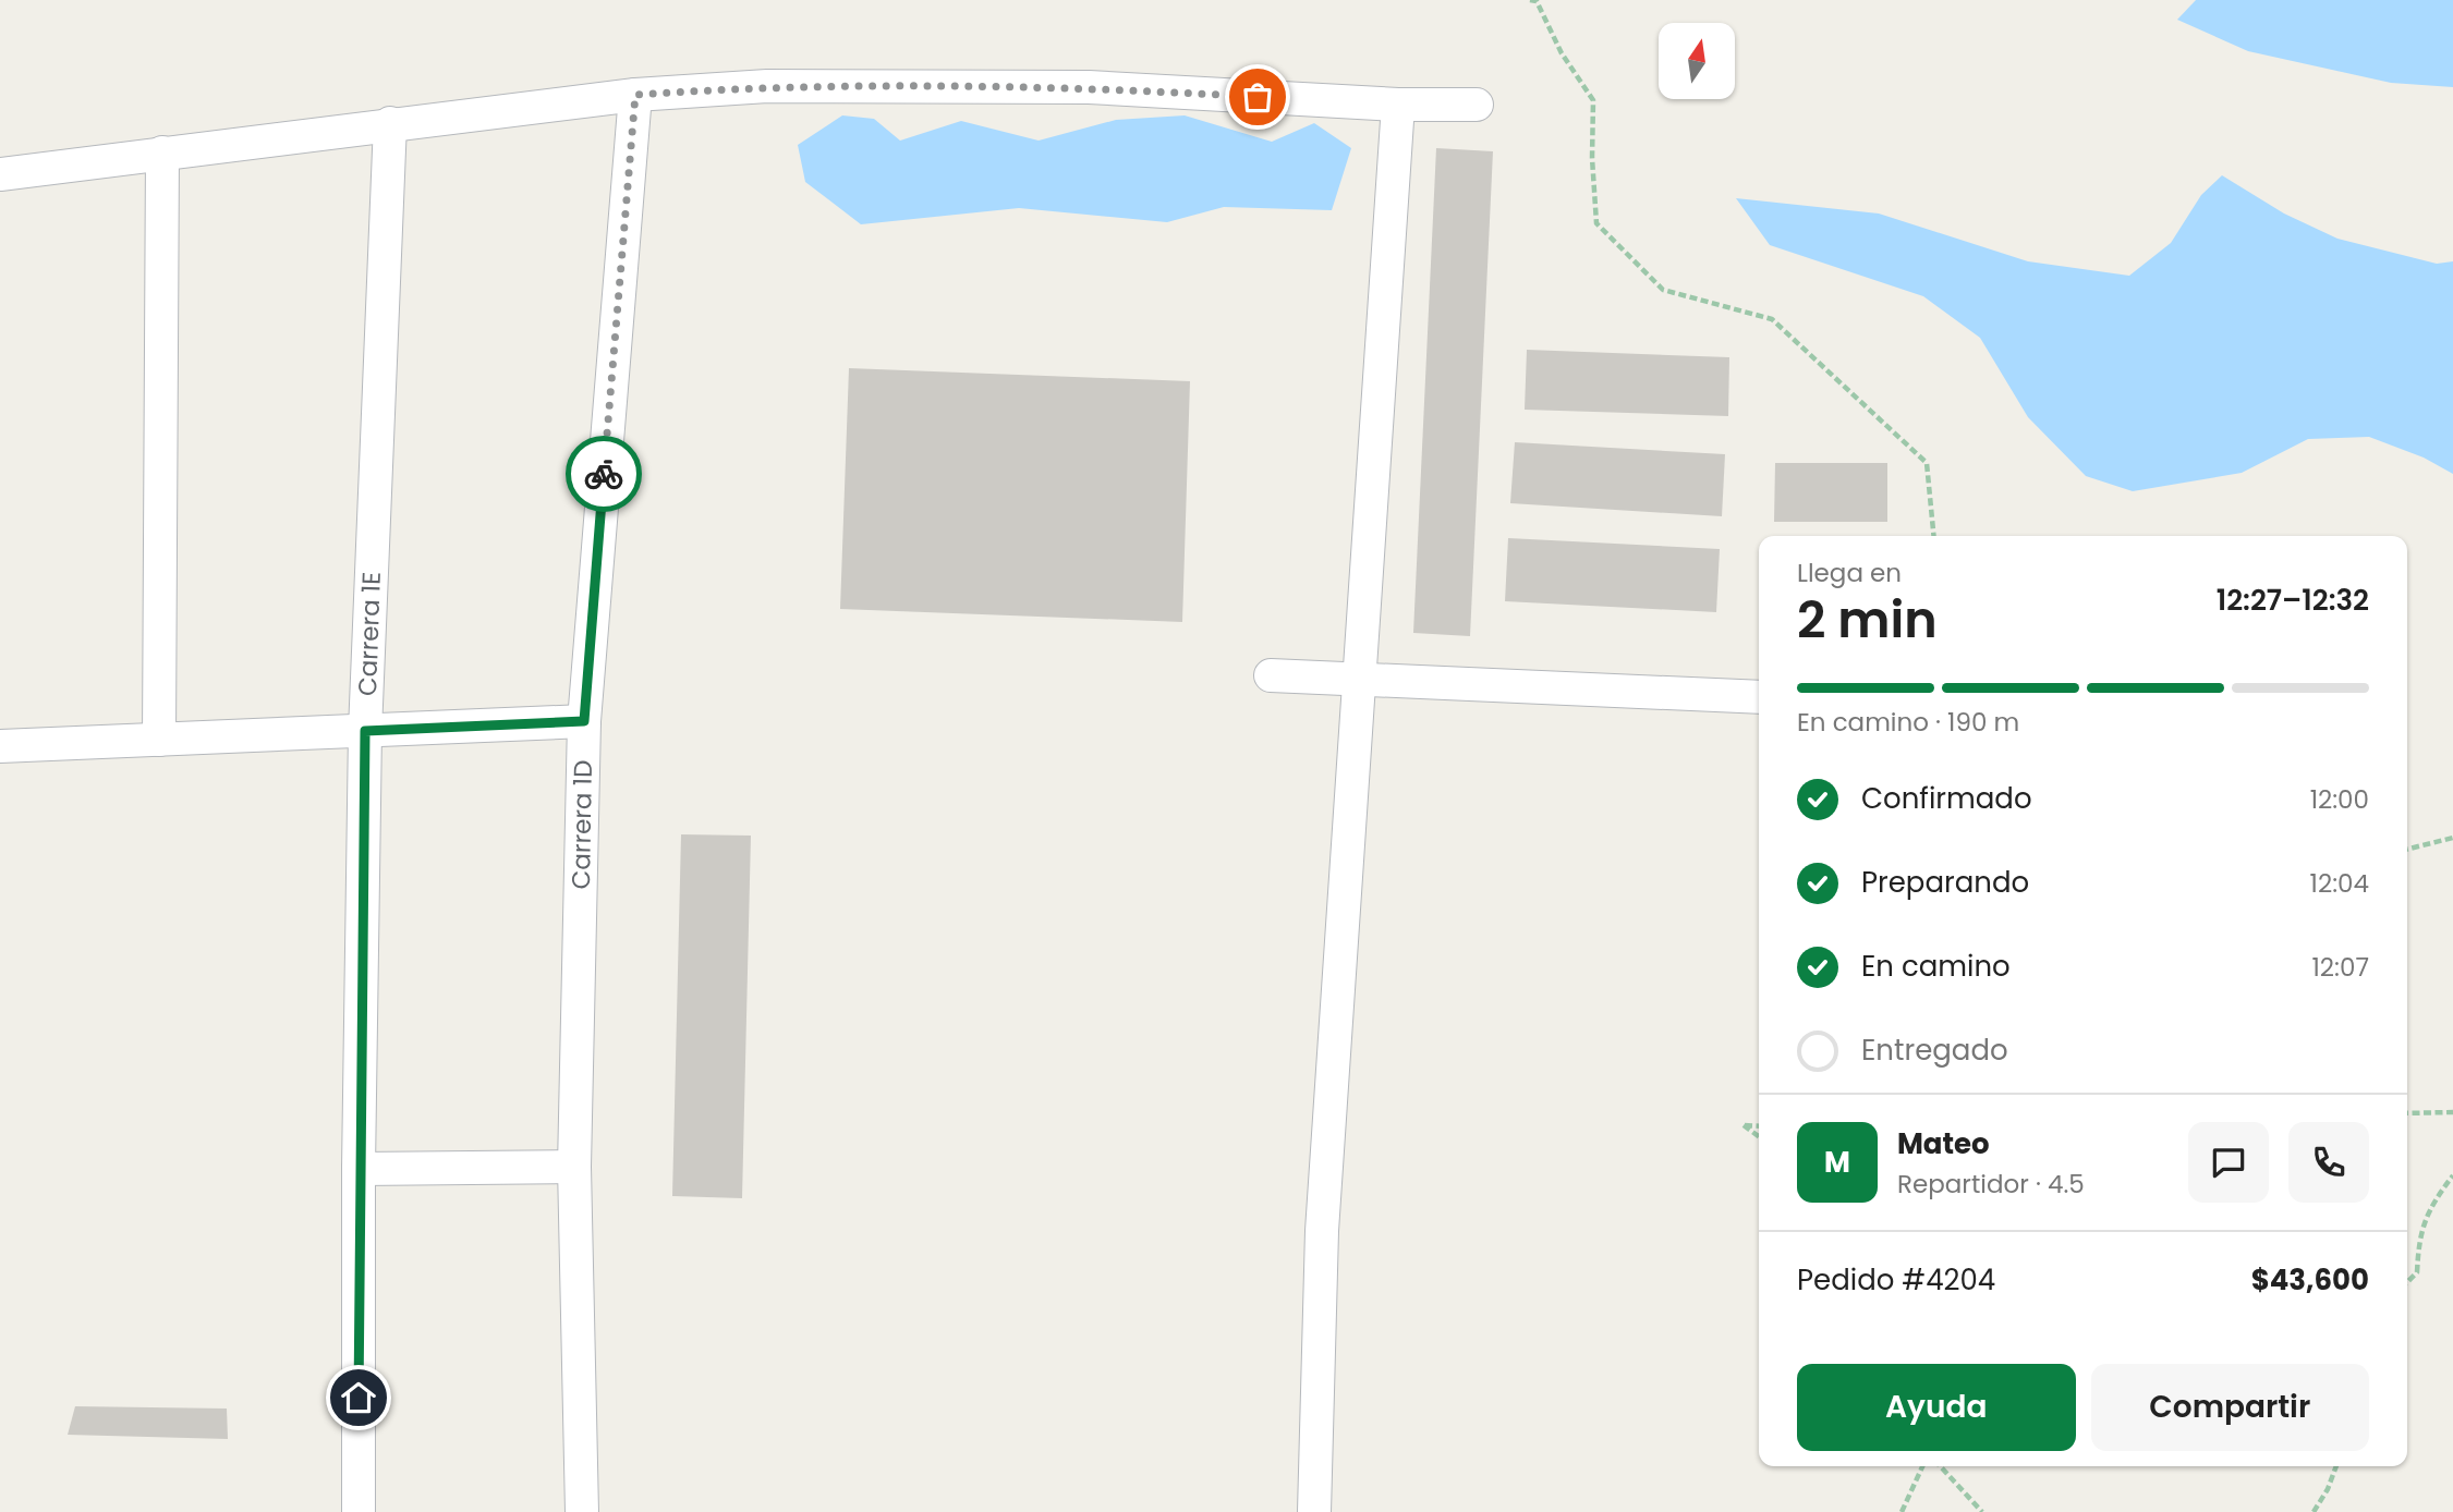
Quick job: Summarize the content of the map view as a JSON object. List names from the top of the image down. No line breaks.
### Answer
{"streets":{"street":["Carrera 1E","Carrera 1D"]},"north":"top","page":{"heading":["2 min","Llega en","12:27–12:32"],"panel":["Mateo","Repartidor · 4.5","Pedido #4204","$43,600"],"bar":"En camino · 190 m","list":[["Confirmado","12:00"],["Preparando","12:04"],["En camino","12:07"],"Entregado"],"round":"M","buttons":["Ayuda","Compartir"]}}
